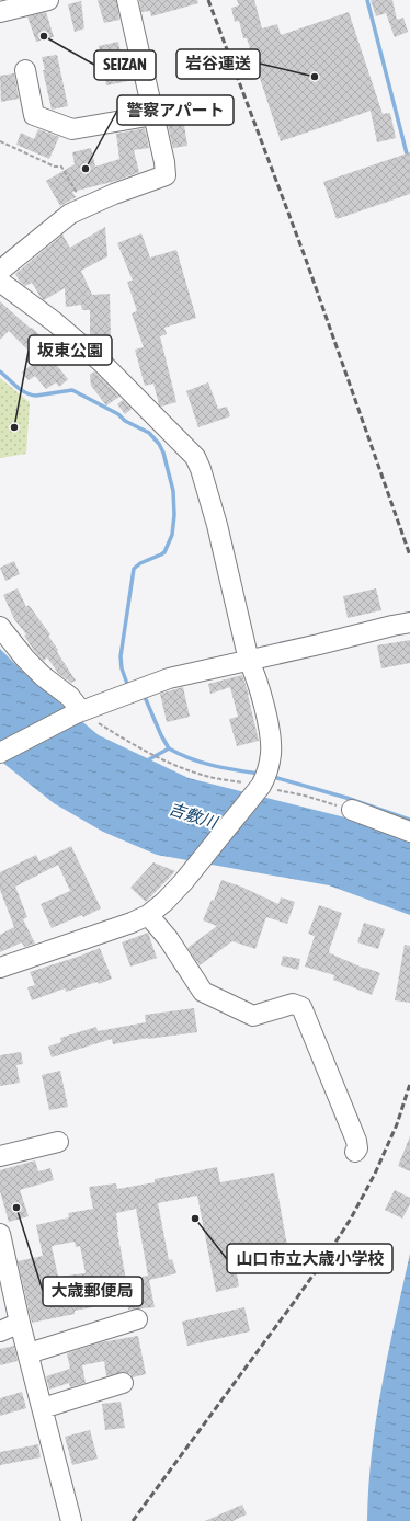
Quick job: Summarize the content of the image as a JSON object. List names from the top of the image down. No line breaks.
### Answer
{"water":["吉敷川"],"places":["SEIZAN","岩谷運送","警察アパート","坂東公園","大歳郵便局","山口市立大歳小学校"]}
